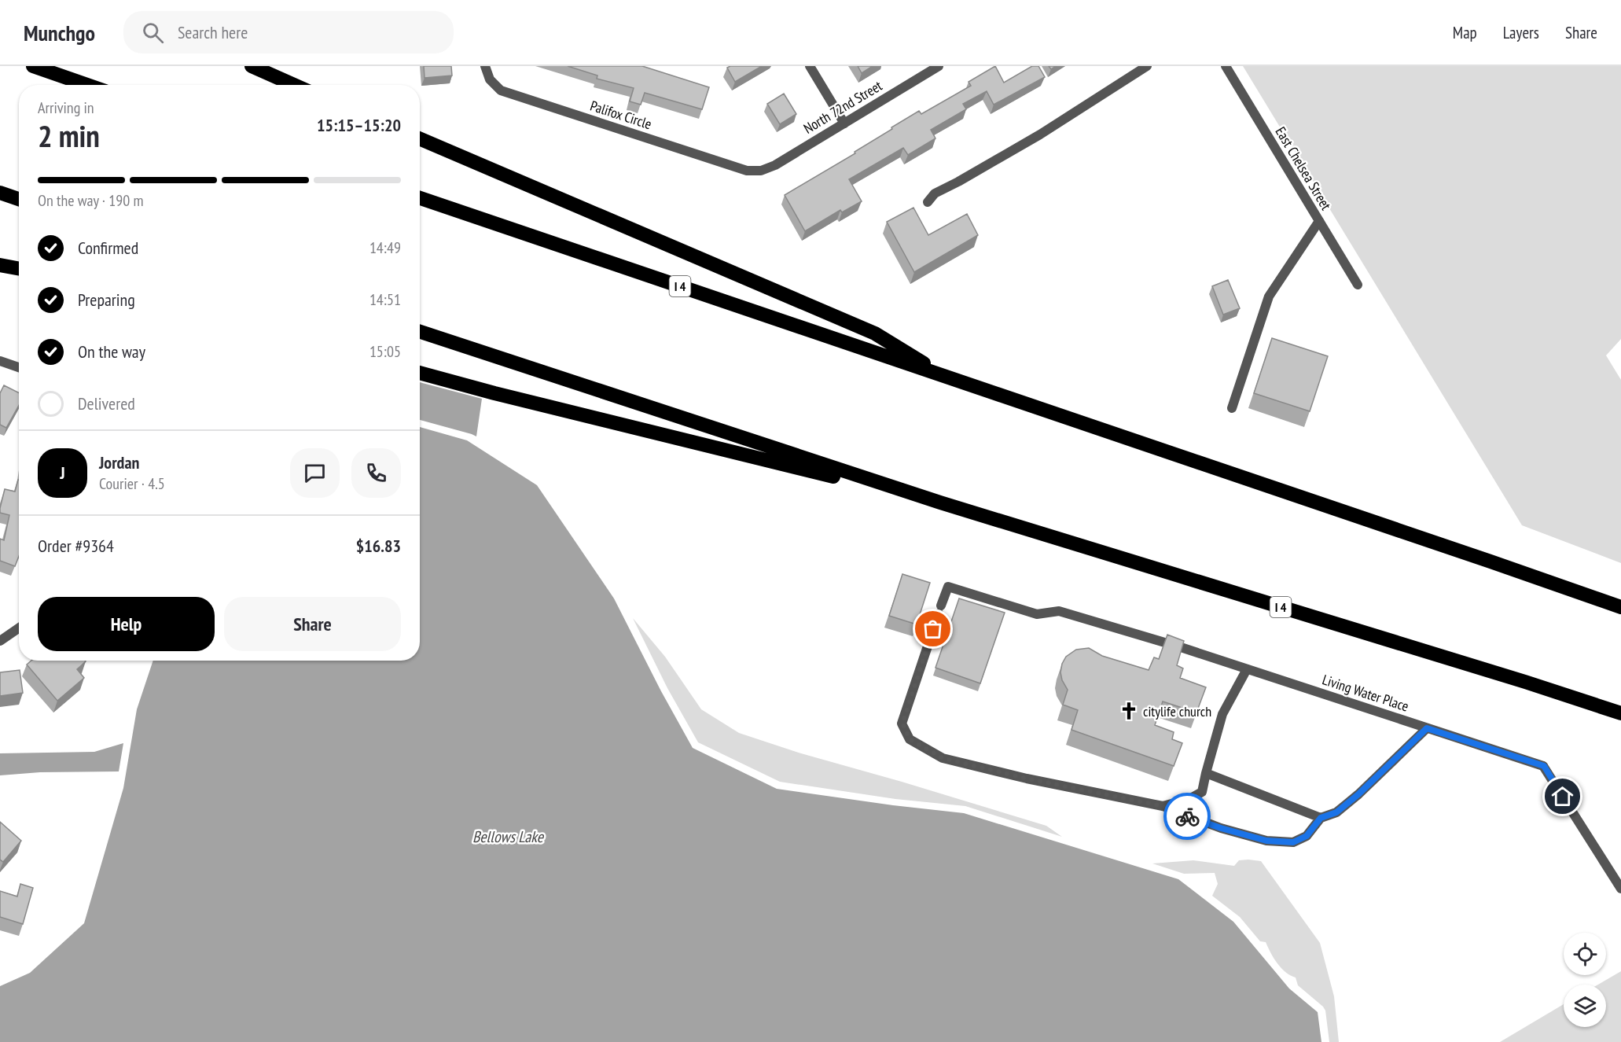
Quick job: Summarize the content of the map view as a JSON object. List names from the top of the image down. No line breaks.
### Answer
{"streets":{"highway":["I 4"],"street":["North 72nd Street","Palifox Circle","East Chelsea Street","Living Water Place"]},"crossings":[["North 72nd Street","Palifox Circle"]],"water":["Bellows Lake"],"places":{"church":["citylife church"]},"page":{"header":"Munchgo","search":"Search here","nav":["Map","Layers","Share"],"heading":["2 min","Arriving in","15:15–15:20"],"panel":["Jordan","Courier · 4.5","Order #9364","$16.83"],"bar":"On the way · 190 m","list":[["Confirmed","14:49"],["Preparing","14:51"],["On the way","15:05"],"Delivered"],"round":"J","buttons":["Help","Share"]}}
